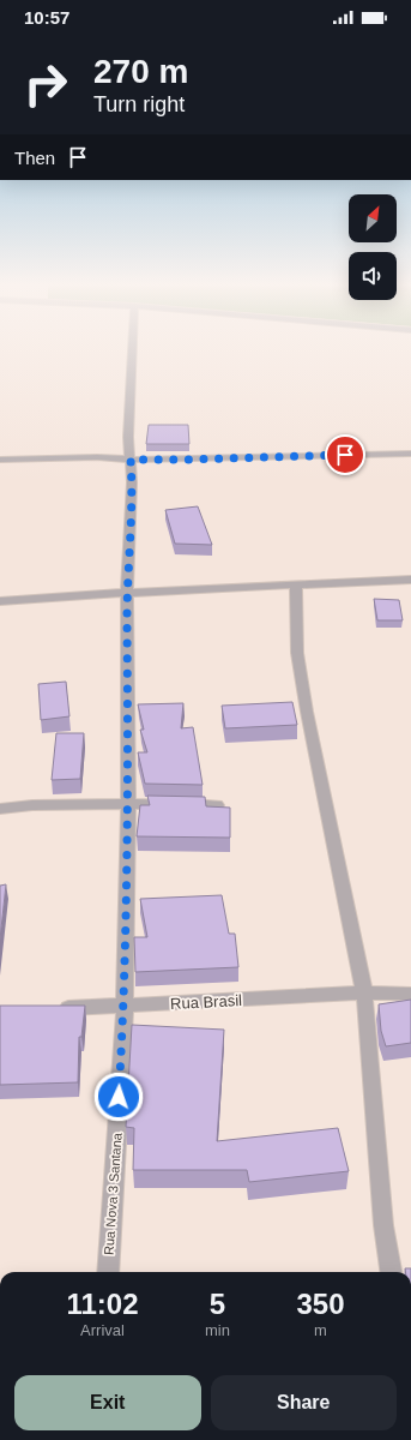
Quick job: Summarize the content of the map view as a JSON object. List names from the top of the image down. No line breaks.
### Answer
{"streets":{"street":["Rua Brasil","Rua Nova 3 Santana"]},"crossings":[["Rua Brasil","Rua Nova 3 Santana"]],"north":"top right","page":{"status":"10:57","turn":["270 m","Turn right"],"then":"Then","eta":["11:02","Arrival","5","min","350","m"],"buttons":["Exit","Share"]}}
